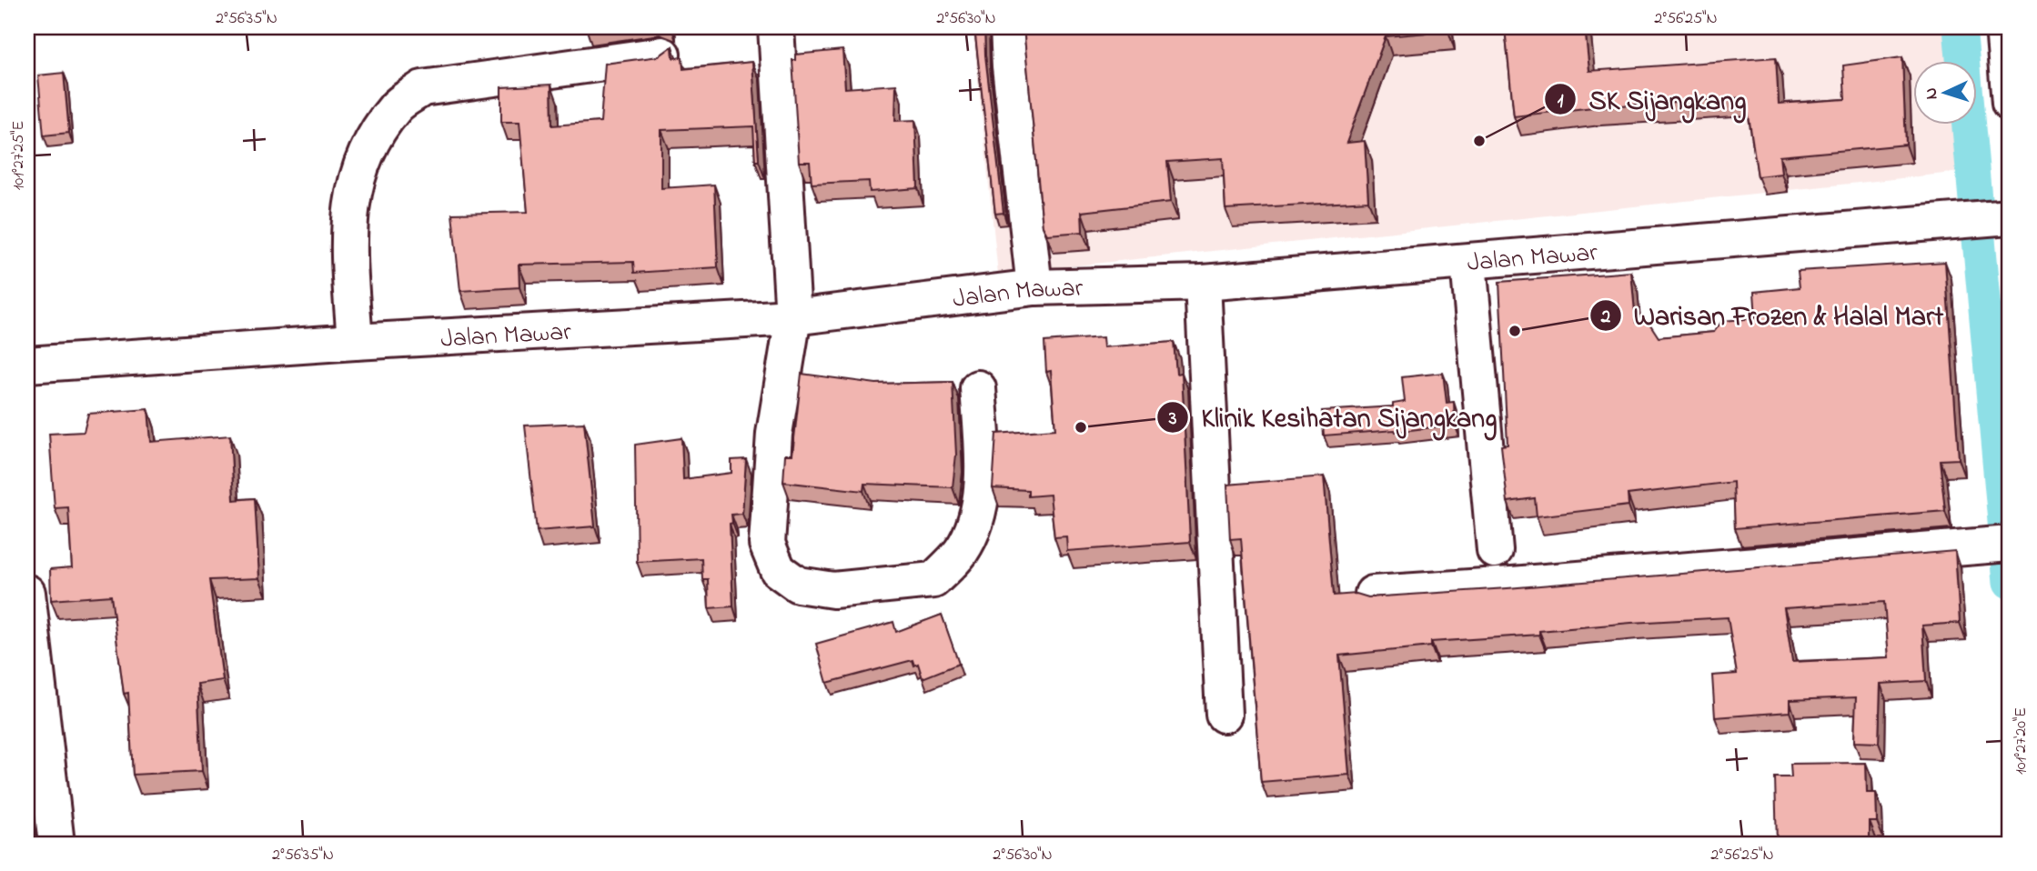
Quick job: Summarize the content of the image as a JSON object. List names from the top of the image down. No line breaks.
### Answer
{"streets":{"street":["Jalan Mawar"]},"places":["SK Sijangkang","Warisan Frozen & Halal Mart","Klinik Kesihatan Sijangkang"],"north":"left","coordinates":["2°56'35\"N","2°56'30\"N","2°56'25\"N","101°27'25\"E","101°27'20\"E"]}
